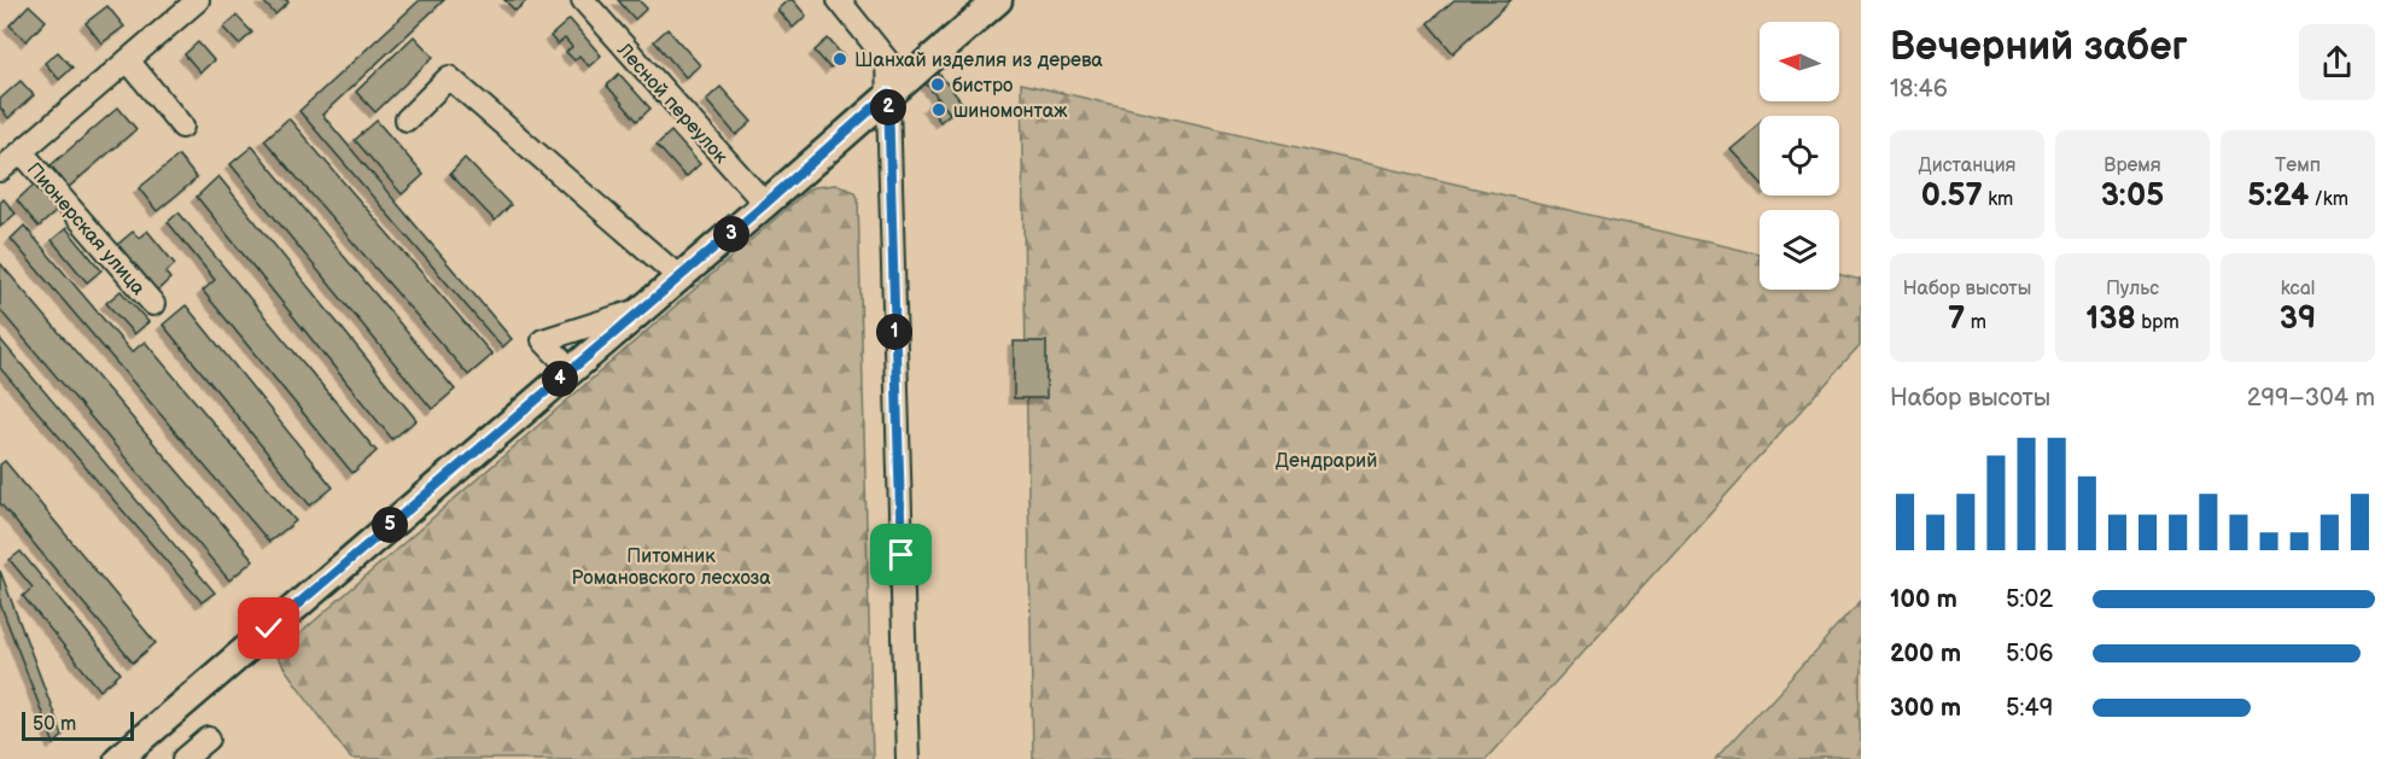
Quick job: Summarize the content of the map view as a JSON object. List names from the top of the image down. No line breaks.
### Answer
{"streets":{"street":["Лесной переулок","Пионерская улица"]},"parks":["Дендрарий","Питомник Романовского лесхоза"],"places":["Шанхай изделия из дерева","бистро","шиномонтаж"],"scale_bar":"50 m","north":"left","page":{"heading":["Вечерний забег","18:46"],"pins":["2","3","1","4","5"],"stats":[["Дистанция","0.57 km"],["Время","3:05"],["Темп","5:24 /km"],["Набор высоты","7 m"],["Пульс","138 bpm"],["kcal","39"]],"chart":["Набор высоты","299–304 m"],"list":[{"name":"100 m","note":"5:02"},{"name":"200 m","note":"5:06"},{"name":"300 m","note":"5:49"}],"scale":"50 m"}}
